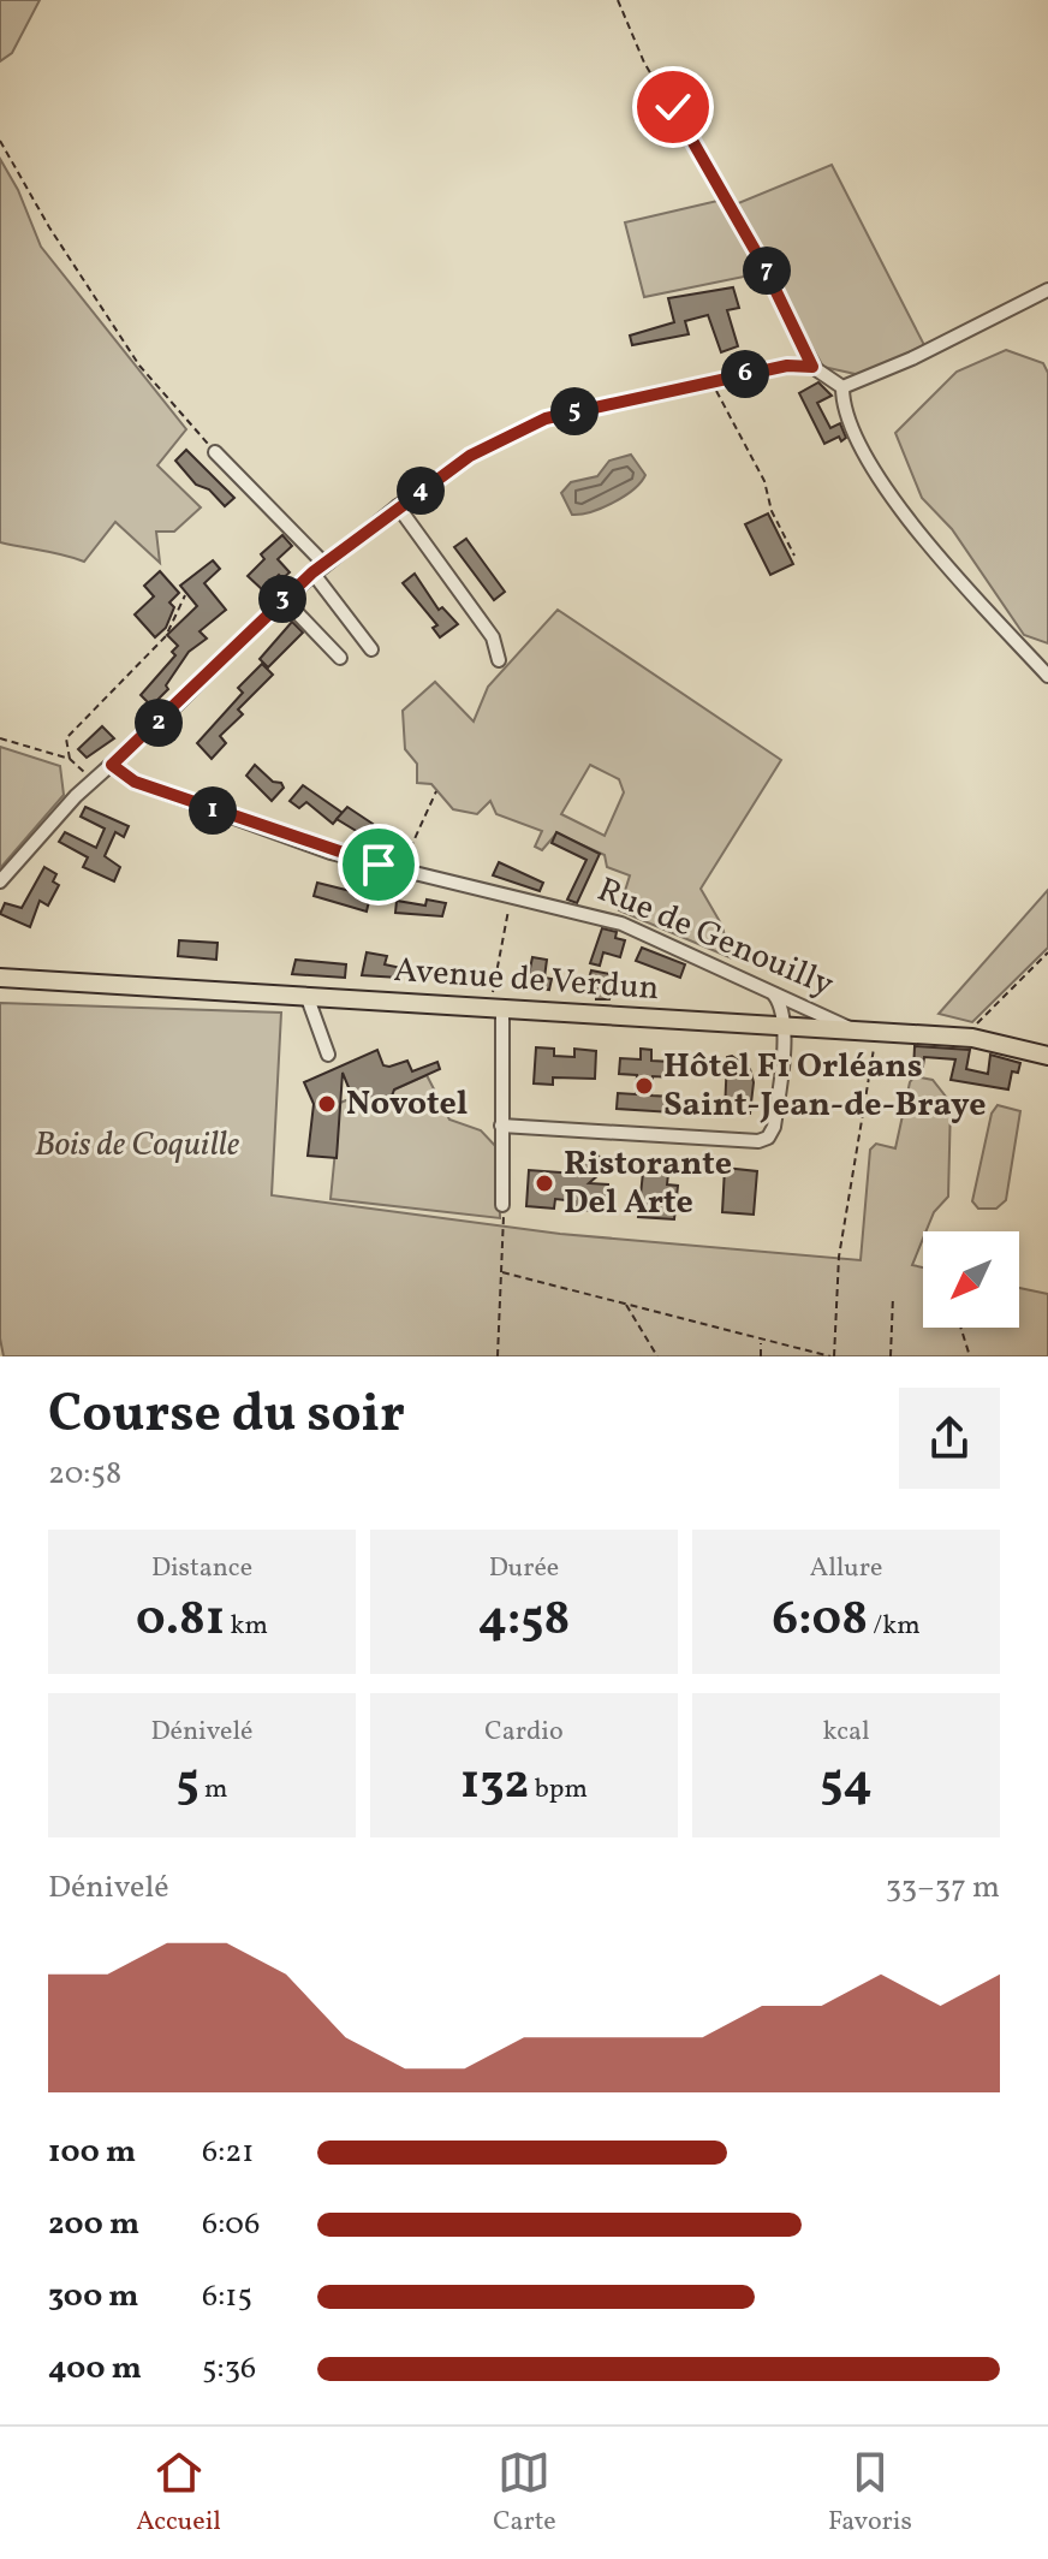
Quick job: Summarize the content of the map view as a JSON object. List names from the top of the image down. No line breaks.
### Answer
{"streets":{"main road":["Avenue de Verdun"],"street":["Rue de Genouilly"]},"crossings":[["Rue de Genouilly","Avenue de Verdun"]],"parks":["Bois de Coquille"],"places":["Hôtel F1 Orléans Saint-Jean-de-Braye","Novotel","Ristorante Del Arte"],"north":"bottom left","page":{"pins":["7","6","5","4","3","2","1"],"heading":["Course du soir","20:58"],"stats":[["Distance","0.81 km"],["Durée","4:58"],["Allure","6:08 /km"],["Dénivelé","5 m"],["Cardio","132 bpm"],["kcal","54"]],"chart":["Dénivelé","33–37 m"],"list":[{"name":"100 m","note":"6:21"},{"name":"200 m","note":"6:06"},{"name":"300 m","note":"6:15"},{"name":"400 m","note":"5:36"}],"tabs":["Accueil","Carte","Favoris"]}}
